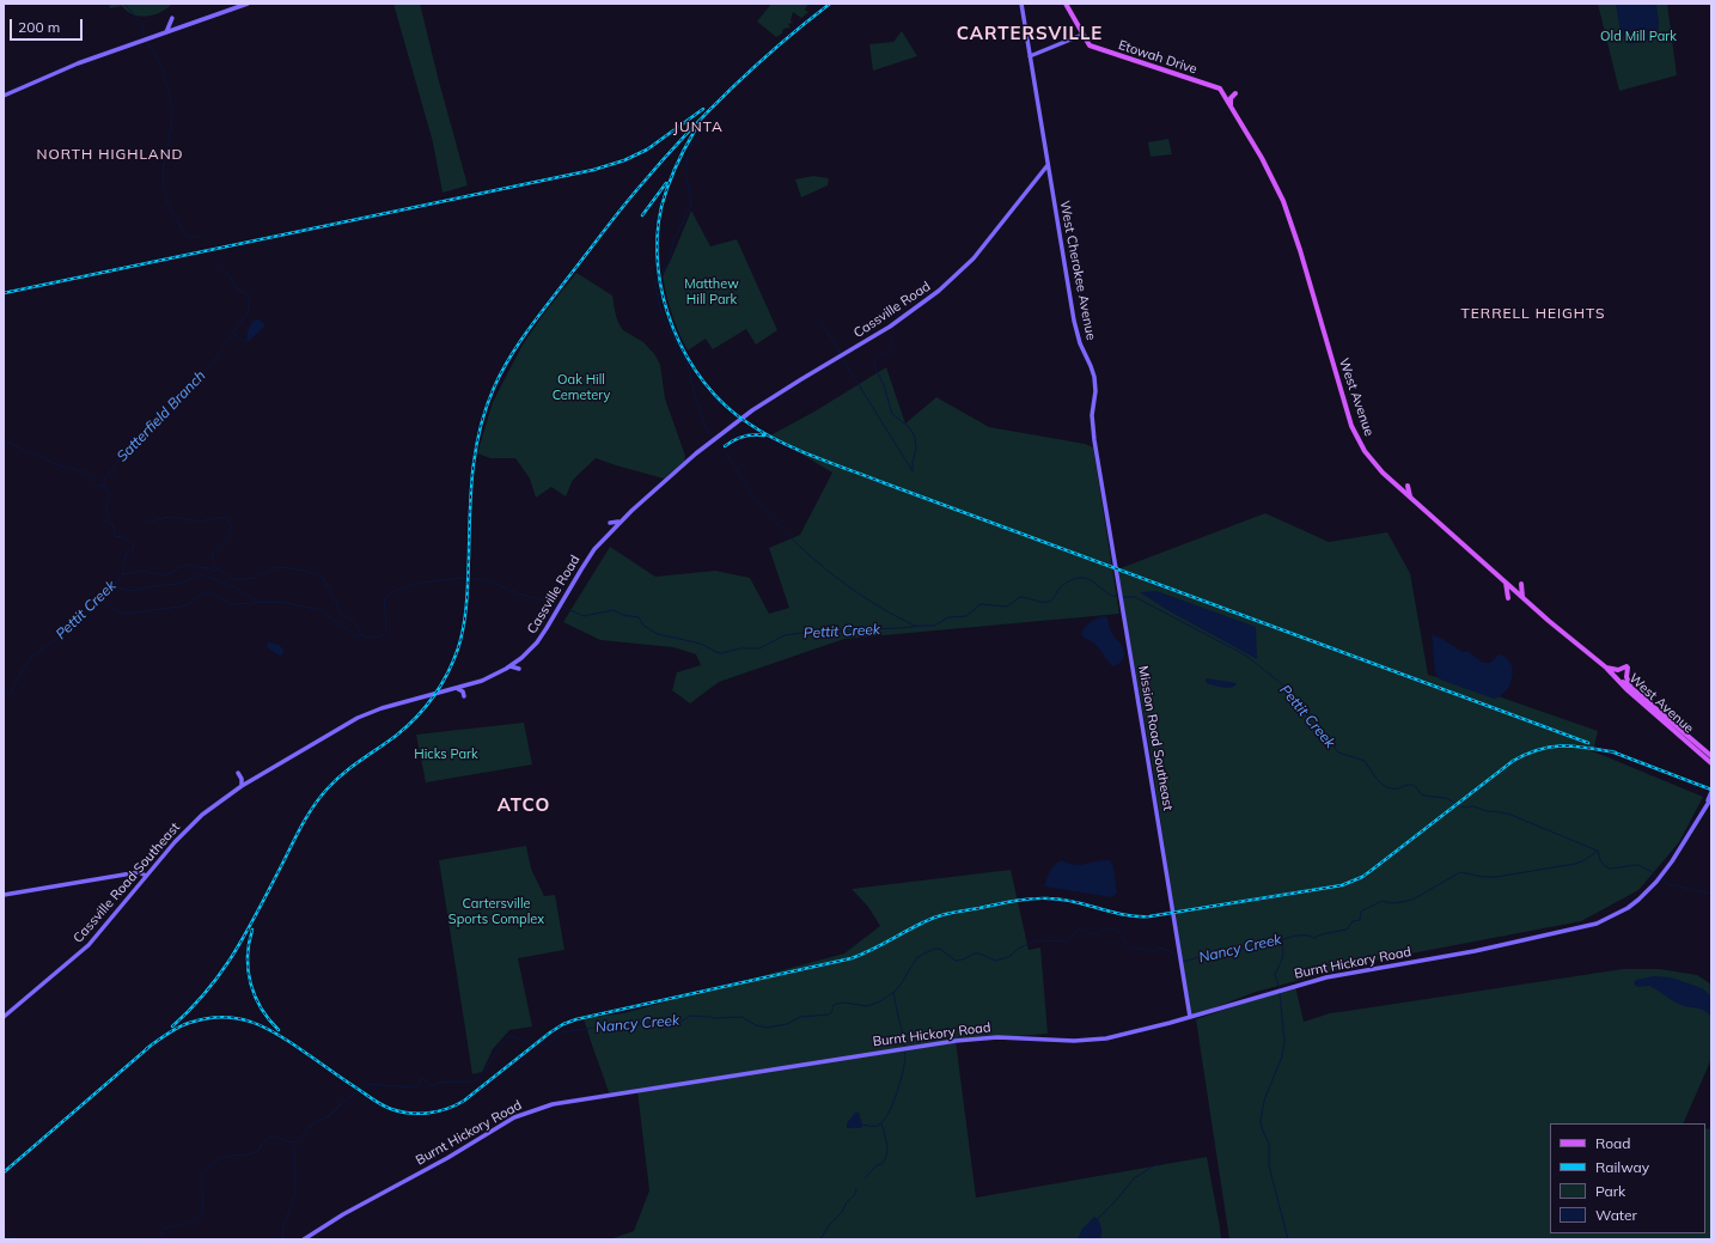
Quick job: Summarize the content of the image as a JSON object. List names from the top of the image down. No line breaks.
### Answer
{"streets":{"main road":["Etowah Drive","West Cherokee Avenue","Cassville Road","West Avenue","Mission Road Southeast","Cassville Road Southeast","Burnt Hickory Road"]},"crossings":[["Etowah Drive","West Avenue"],["West Cherokee Avenue","Cassville Road"],["West Cherokee Avenue","Mission Road Southeast"],["Cassville Road","Cassville Road Southeast"],["Mission Road Southeast","Burnt Hickory Road"]],"districts":["CARTERSVILLE","JUNTA","NORTH HIGHLAND","TERRELL HEIGHTS","ATCO"],"water":["Satterfield Branch","Pettit Creek","Nancy Creek"],"parks":["Old Mill Park","Matthew Hill Park","Oak Hill Cemetery","Hicks Park","Cartersville Sports Complex"],"legend":["Road","Railway","Park","Water"],"scale_bar":"200 m"}
